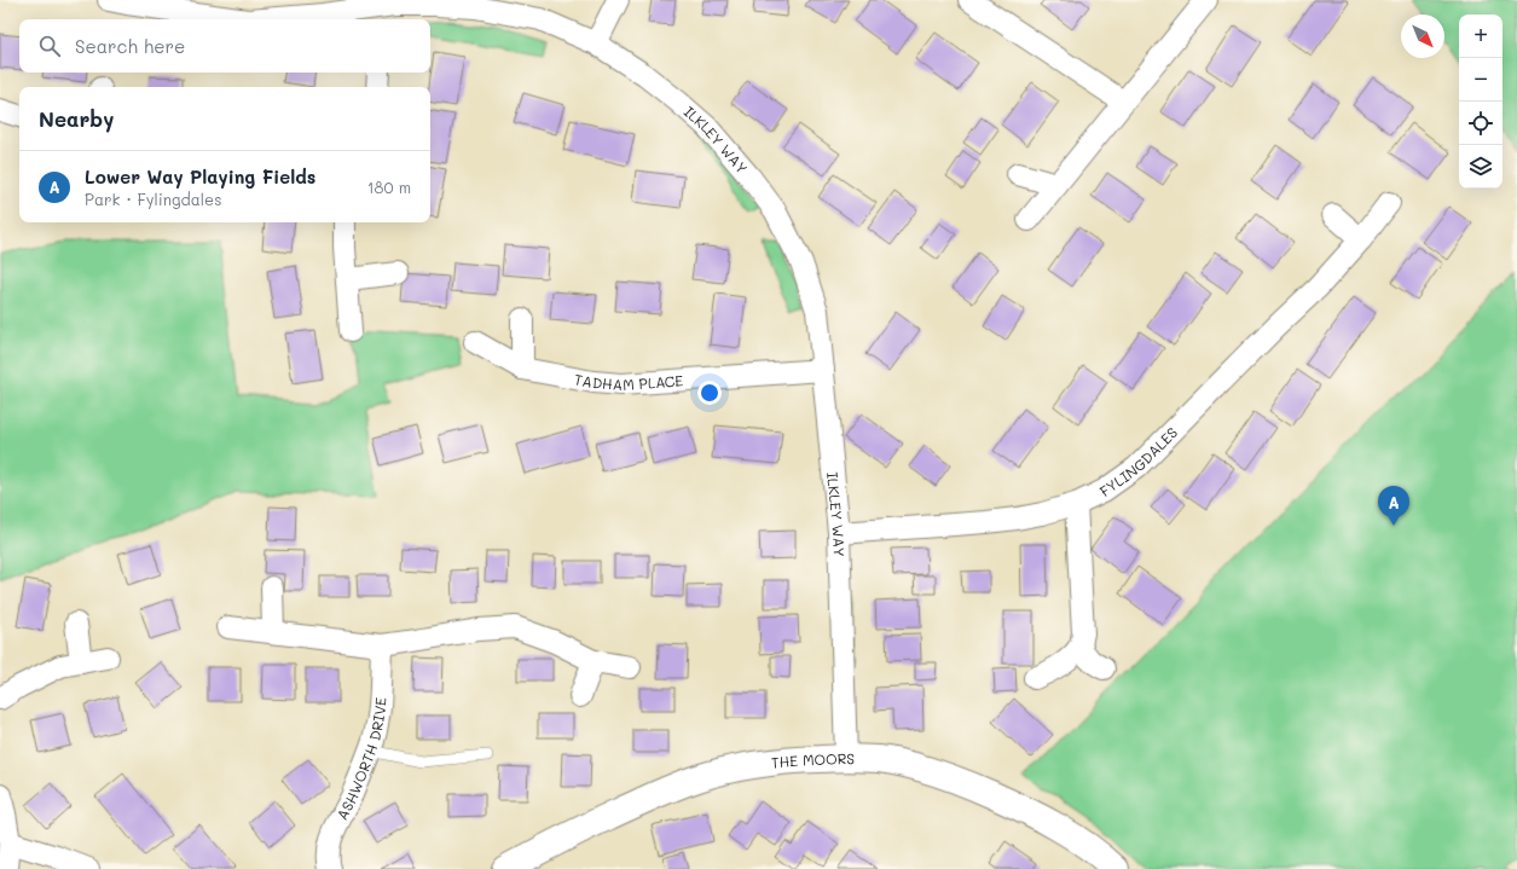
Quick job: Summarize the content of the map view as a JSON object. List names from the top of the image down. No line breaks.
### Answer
{"streets":{"street":["ILKLEY WAY","TADHAM PLACE","FYLINGDALES","ASHWORTH DRIVE","THE MOORS"]},"crossings":[["ILKLEY WAY","TADHAM PLACE"],["ILKLEY WAY","FYLINGDALES"],["ILKLEY WAY","THE MOORS"]],"north":"bottom right","page":{"map_buttons":["+","−"],"search":"Search here","heading":"Nearby","list":[{"mark":"A","name":"Lower Way Playing Fields","note":"Park · Fylingdales","value":"180 m"}],"pins":"A"}}
